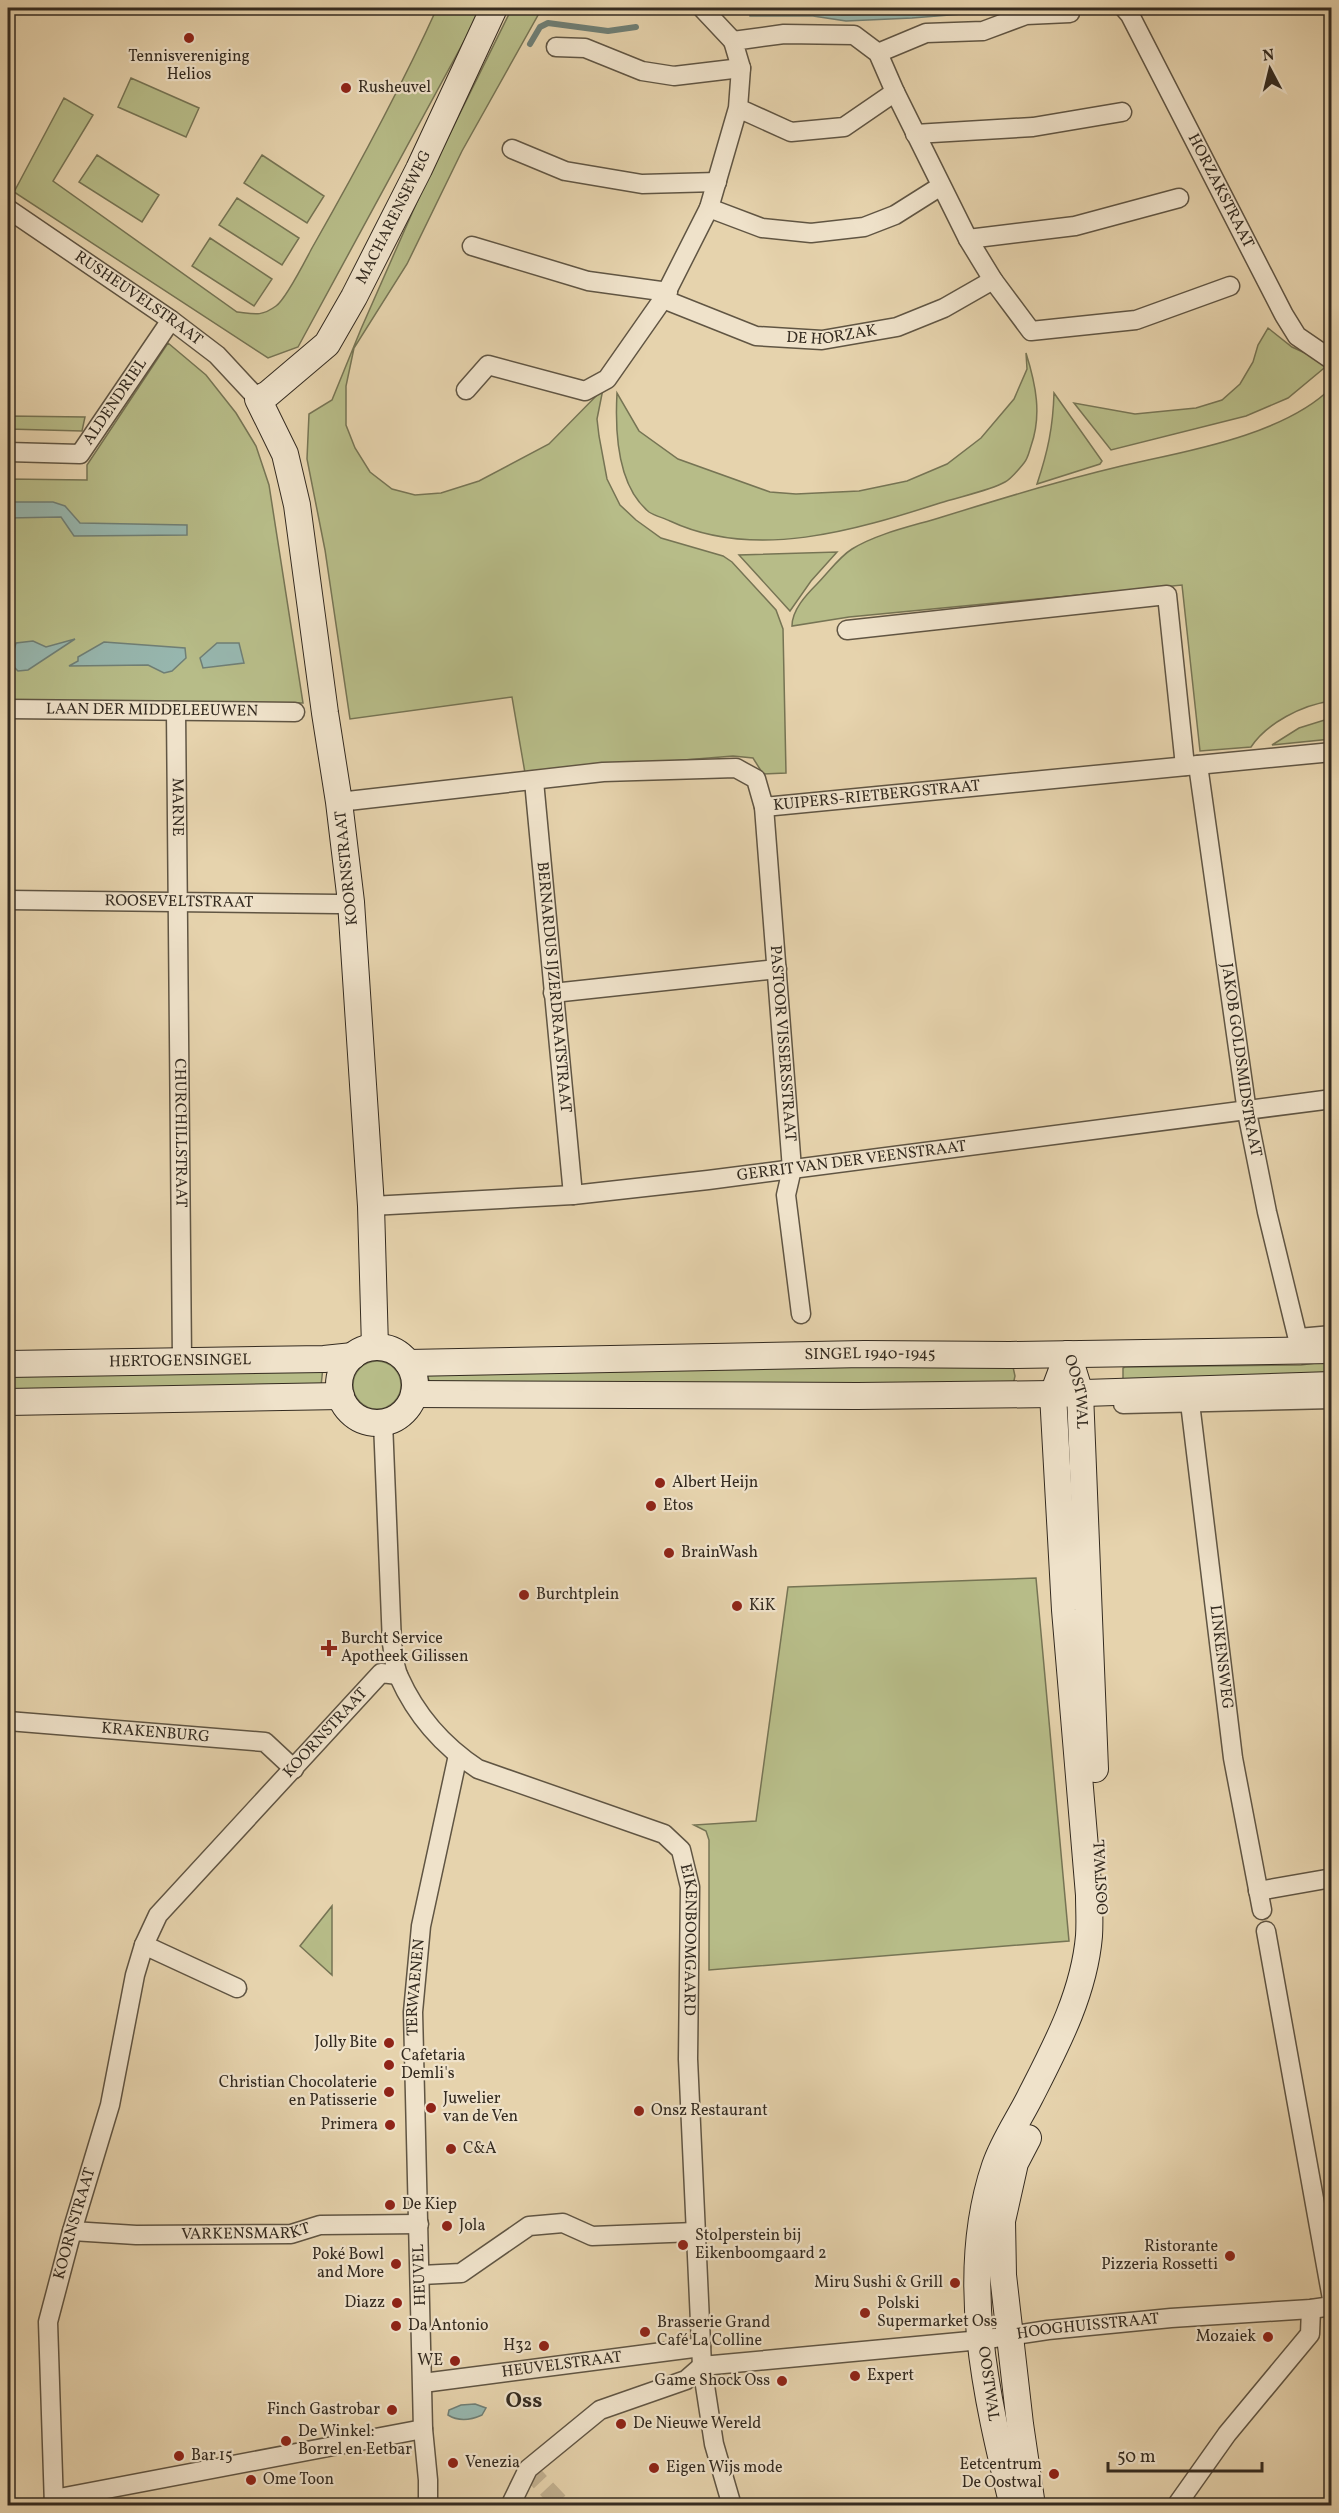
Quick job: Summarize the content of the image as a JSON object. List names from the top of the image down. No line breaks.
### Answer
{"streets":{"street":["HORZAKSTRAAT","MACHARENSEWEG","RUSHEUVELSTRAAT","DE HORZAK","ALDENDRIEL","LAAN DER MIDDELEEUWEN","KUIPERS-RIETBERGSTRAAT","MARNE","KOORNSTRAAT","ROOSEVELTSTRAAT","BERNARDUS IJZERDRAATSTRAAT","PASTOOR VISSERSSTRAAT","JAKOB GOLDSMIDSTRAAT","CHURCHILLSTRAAT","GERRIT VAN DER VEENSTRAAT","SINGEL 1940-1945","HERTOGENSINGEL","OOSTWAL","LINKENSWEG","KRAKENBURG","EIKENBOOMGAARD","TERWAENEN","VARKENSMARKT","HEUVEL","HOOGHUISSTRAAT","HEUVELSTRAAT"]},"crossings":[["MACHARENSEWEG","RUSHEUVELSTRAAT"],["MACHARENSEWEG","KOORNSTRAAT"],["RUSHEUVELSTRAAT","ALDENDRIEL"],["RUSHEUVELSTRAAT","KOORNSTRAAT"],["LAAN DER MIDDELEEUWEN","MARNE"],["KUIPERS-RIETBERGSTRAAT","KOORNSTRAAT"],["KUIPERS-RIETBERGSTRAAT","BERNARDUS IJZERDRAATSTRAAT"],["KUIPERS-RIETBERGSTRAAT","PASTOOR VISSERSSTRAAT"],["KUIPERS-RIETBERGSTRAAT","JAKOB GOLDSMIDSTRAAT"],["MARNE","ROOSEVELTSTRAAT"],["MARNE","CHURCHILLSTRAAT"],["KOORNSTRAAT","ROOSEVELTSTRAAT"],["KOORNSTRAAT","GERRIT VAN DER VEENSTRAAT"],["KOORNSTRAAT","SINGEL 1940-1945"],["KOORNSTRAAT","HERTOGENSINGEL"],["KOORNSTRAAT","KRAKENBURG"],["KOORNSTRAAT","EIKENBOOMGAARD"],["KOORNSTRAAT","VARKENSMARKT"],["ROOSEVELTSTRAAT","CHURCHILLSTRAAT"],["BERNARDUS IJZERDRAATSTRAAT","GERRIT VAN DER VEENSTRAAT"],["PASTOOR VISSERSSTRAAT","GERRIT VAN DER VEENSTRAAT"],["JAKOB GOLDSMIDSTRAAT","GERRIT VAN DER VEENSTRAAT"],["JAKOB GOLDSMIDSTRAAT","SINGEL 1940-1945"],["CHURCHILLSTRAAT","HERTOGENSINGEL"],["SINGEL 1940-1945","HERTOGENSINGEL"],["SINGEL 1940-1945","OOSTWAL"],["OOSTWAL","HOOGHUISSTRAAT"],["EIKENBOOMGAARD","TERWAENEN"],["EIKENBOOMGAARD","HOOGHUISSTRAAT"],["EIKENBOOMGAARD","HEUVELSTRAAT"],["TERWAENEN","VARKENSMARKT"],["TERWAENEN","HEUVEL"],["VARKENSMARKT","HEUVEL"],["HEUVEL","HEUVELSTRAAT"]],"districts":["Oss"],"places":{"other":["Tennisvereniging Helios","Rusheuvel","Albert Heijn","Etos","BrainWash","Burchtplein","KiK","Jolly Bite","Cafetaria Demli's","Christian Chocolaterie en Patisserie","Juwelier van de Ven","Onsz Restaurant","Primera","C&A","De Kiep","Jola","Stolperstein bij Eikenboomgaard 2","Ristorante Pizzeria Rossetti","Poké Bowl and More","Miru Sushi & Grill","Diazz","Polski Supermarket Oss","Da Antonio","Brasserie Grand Café La Colline","Mozaiek","H32","WE","Expert","Game Shock Oss","Finch Gastrobar","De Nieuwe Wereld","De Winkel: Borrel en Eetbar","Bar 15","Venezia","Eigen Wijs mode","Eetcentrum De Oostwal","Ome Toon"],"health":["Burcht Service Apotheek Gilissen"]},"scale_bar":"50 m","north":"top"}
